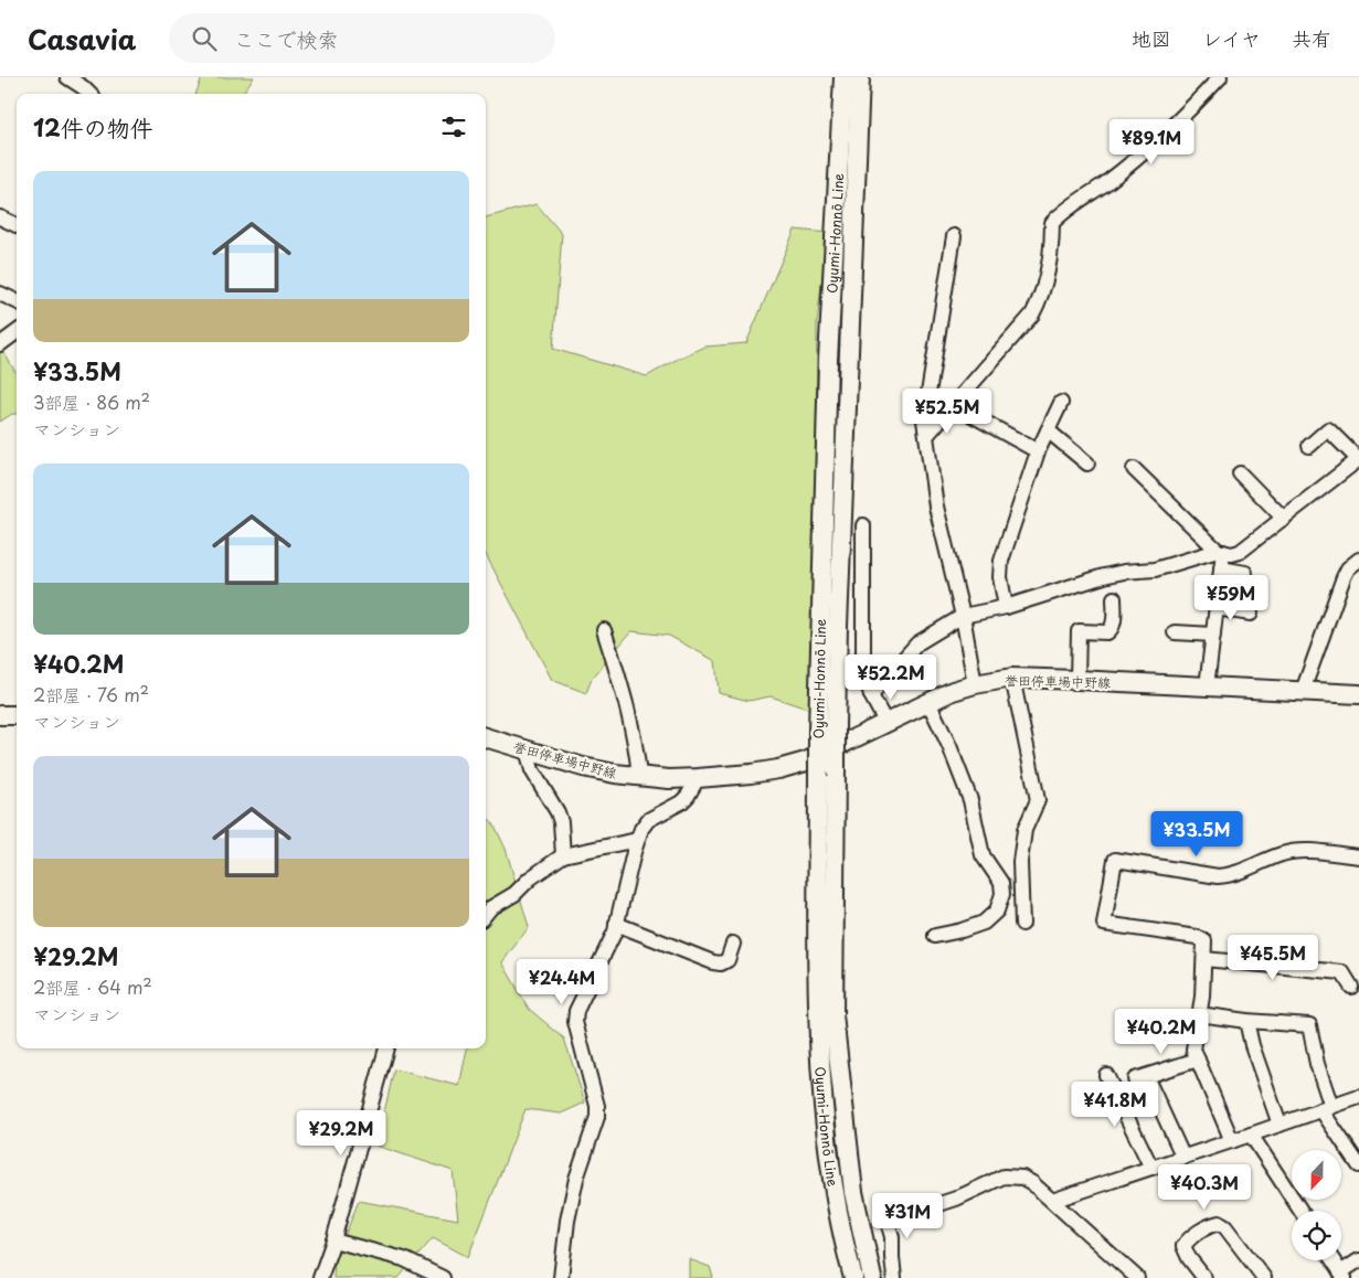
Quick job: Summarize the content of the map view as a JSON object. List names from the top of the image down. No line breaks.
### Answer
{"streets":{"main road":["Oyumi-Honnō Line","誉田停車場中野線"]},"north":"bottom","page":{"header":"Casavia","search":"ここで検索","nav":["地図","レイヤ","共有"],"heading":"12件の物件","price":["¥89.1M","¥52.5M","¥59M","¥52.2M","¥33.5M","¥45.5M","¥24.4M","¥40.2M","¥41.8M","¥29.2M","¥40.3M","¥31M"],"list":[{"name":"¥33.5M","note":"3部屋 · 86 m² · マンション"},{"name":"¥40.2M","note":"2部屋 · 76 m² · マンション"},{"name":"¥29.2M","note":"2部屋 · 64 m² · マンション"}]}}
